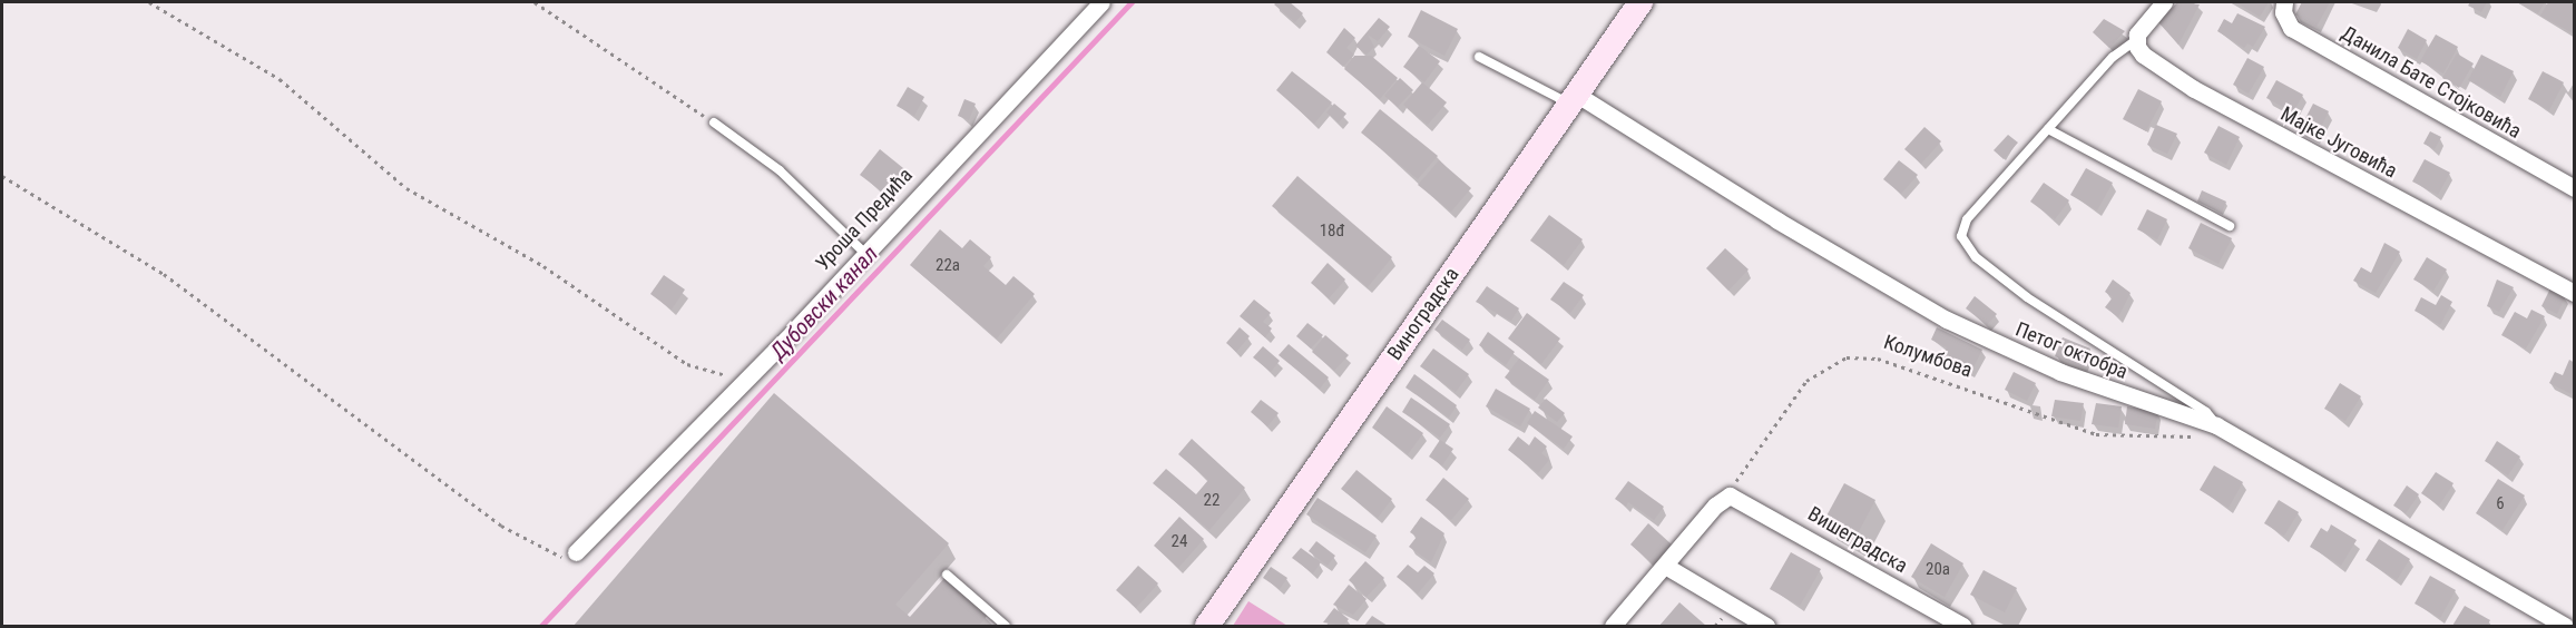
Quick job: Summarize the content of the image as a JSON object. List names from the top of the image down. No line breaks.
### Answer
{"streets":{"street":["Данила Бате Стојковића","Мајке Југовића","Уроша Предића","Виноградска","Петог октобра","Вишеградска"],"path":["Колумбова"]},"crossings":[["Виноградска","Петог октобра"],["Петог октобра","Колумбова"],["Колумбова","Вишеградска"]],"water":["Дубовски канал"],"house_numbers":["18đ","22a","22","6","24","20a"]}
